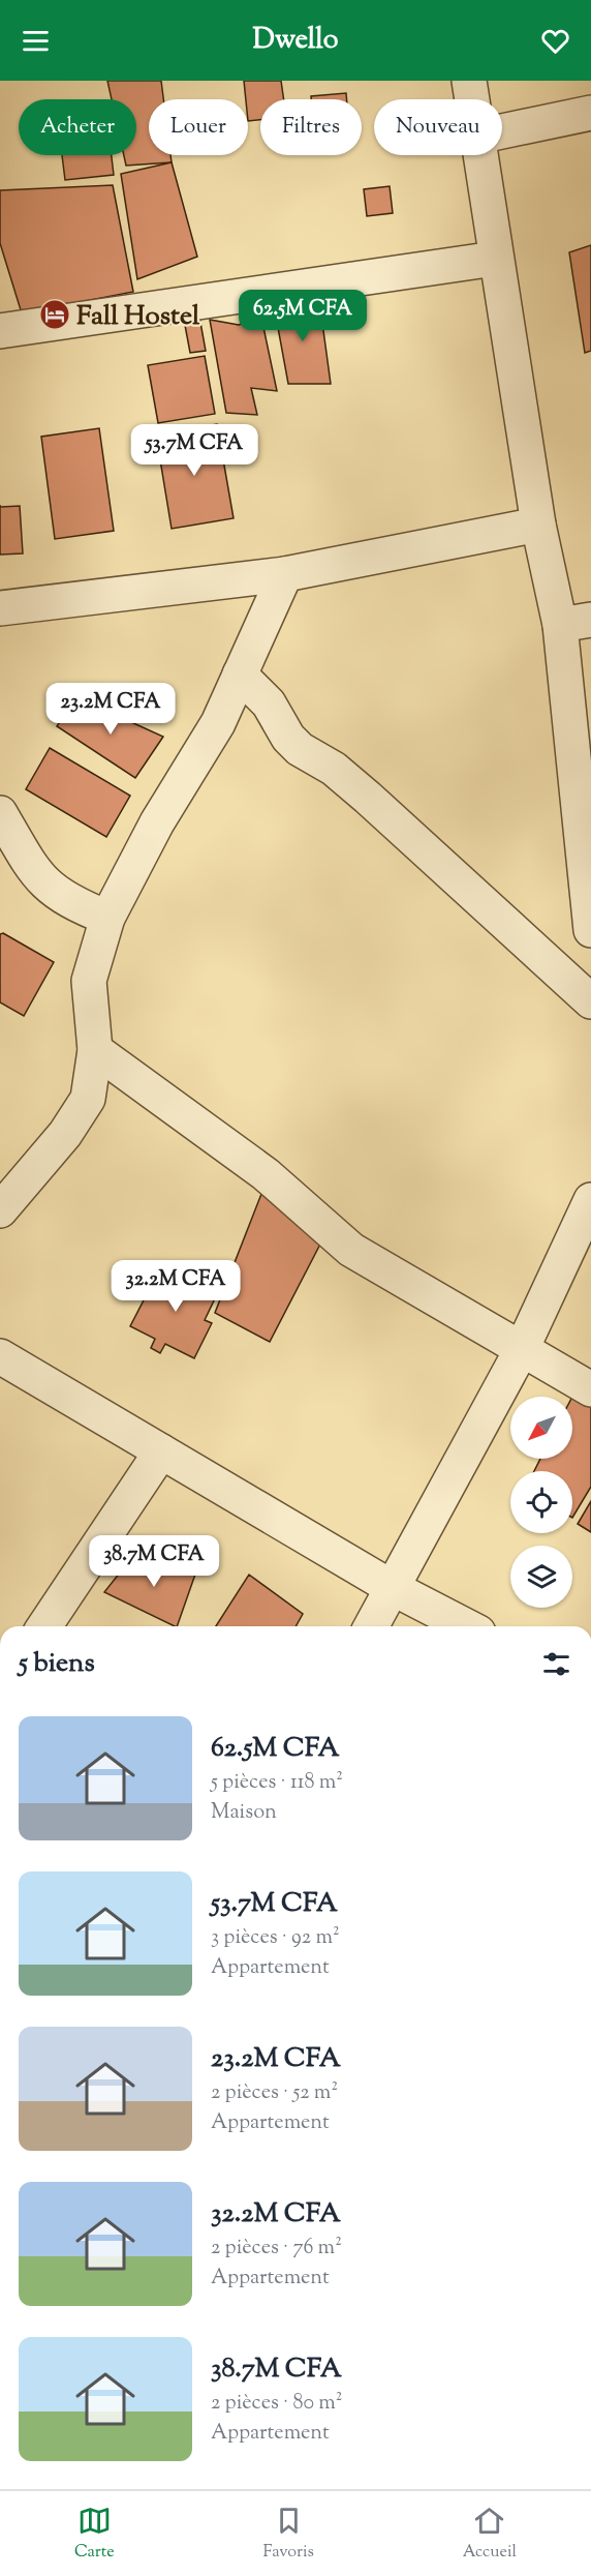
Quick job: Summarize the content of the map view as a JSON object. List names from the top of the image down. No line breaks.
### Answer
{"places":{"hotel":["Fall Hostel"]},"north":"bottom left","page":{"header":"Dwello","chip":["Acheter","Louer","Filtres","Nouveau"],"price":["62.5M CFA","53.7M CFA","23.2M CFA","32.2M CFA","38.7M CFA"],"heading":"5 biens","list":[{"name":"62.5M CFA","note":"5 pièces · 118 m² · Maison"},{"name":"53.7M CFA","note":"3 pièces · 92 m² · Appartement"},{"name":"23.2M CFA","note":"2 pièces · 52 m² · Appartement"},{"name":"32.2M CFA","note":"2 pièces · 76 m² · Appartement"},{"name":"38.7M CFA","note":"2 pièces · 80 m² · Appartement"}],"tabs":["Carte","Favoris","Accueil"]}}
